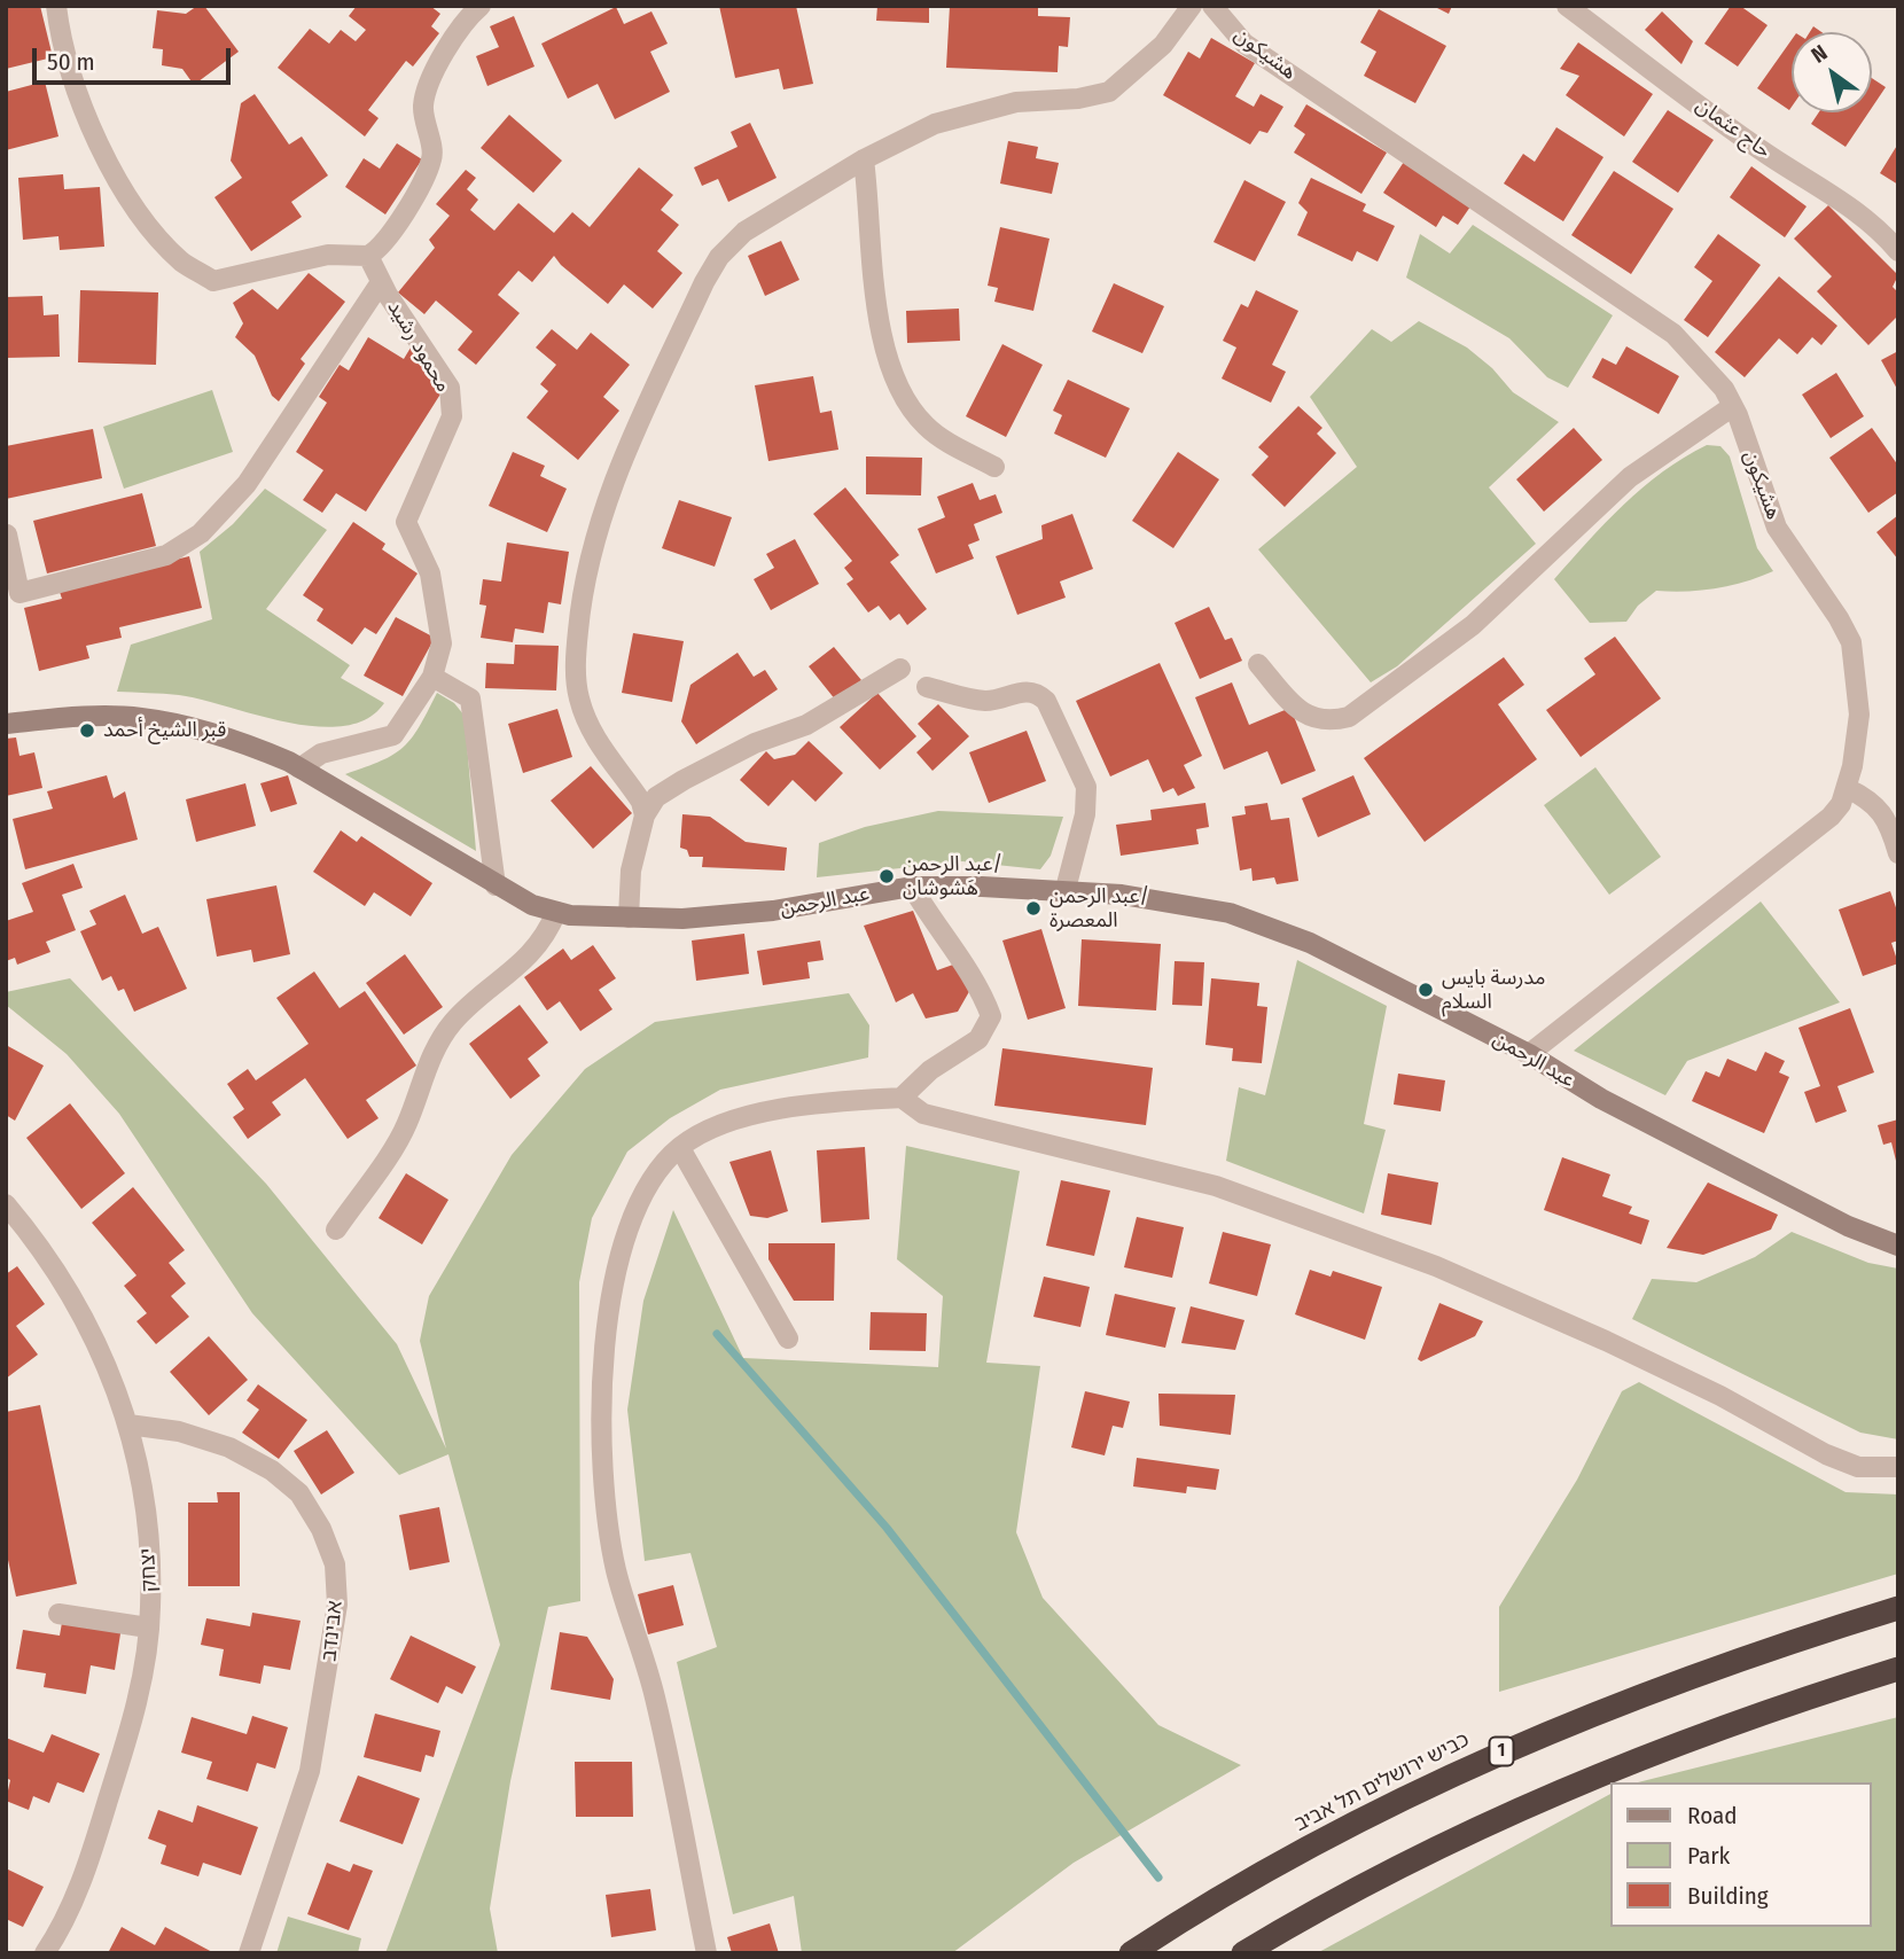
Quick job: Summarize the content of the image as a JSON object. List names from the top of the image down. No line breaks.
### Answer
{"streets":{"highway":["1","כביש ירושלים תל אביב"],"street":["هشيكون","حاج عثمان","محمود رشيد","عبد الرحمن","יצחק","אבינדב"]},"crossings":[["هشيكون","عبد الرحمن"],["יצחק","אבינדב"]],"places":["قبر الشيخ أحمد","عبد الرحمن/ هَشوشان","عبد الرحمن/ المعصرة","مدرسة بايس السلام"],"legend":["Road","Park","Building"],"scale_bar":"50 m","north":"top left"}
